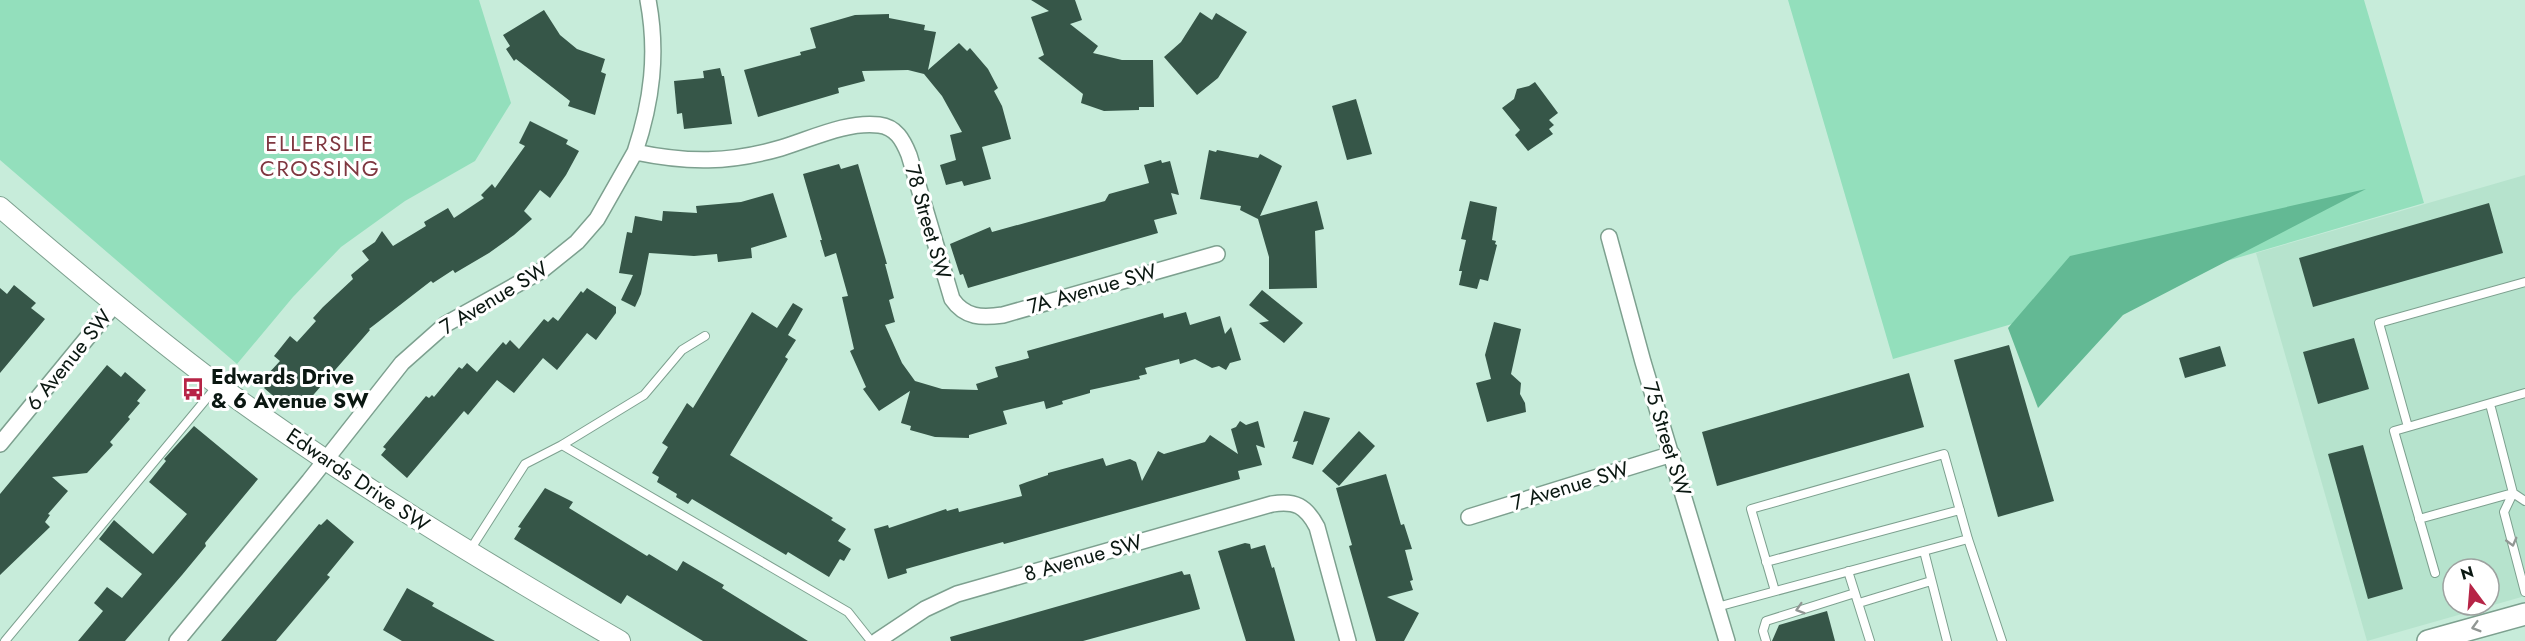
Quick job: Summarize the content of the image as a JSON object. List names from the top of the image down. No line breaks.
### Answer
{"streets":{"street":["78 Street SW","7A Avenue SW","7 Avenue SW","6 Avenue SW","75 Street SW","Edwards Drive SW","8 Avenue SW"]},"crossings":[["78 Street SW","7A Avenue SW"],["78 Street SW","7 Avenue SW"],["7 Avenue SW","75 Street SW"],["7 Avenue SW","Edwards Drive SW"],["6 Avenue SW","Edwards Drive SW"]],"districts":["ELLERSLIE CROSSING"],"places":{"bus stop":["Edwards Drive & 6 Avenue SW"]},"north":"top"}
